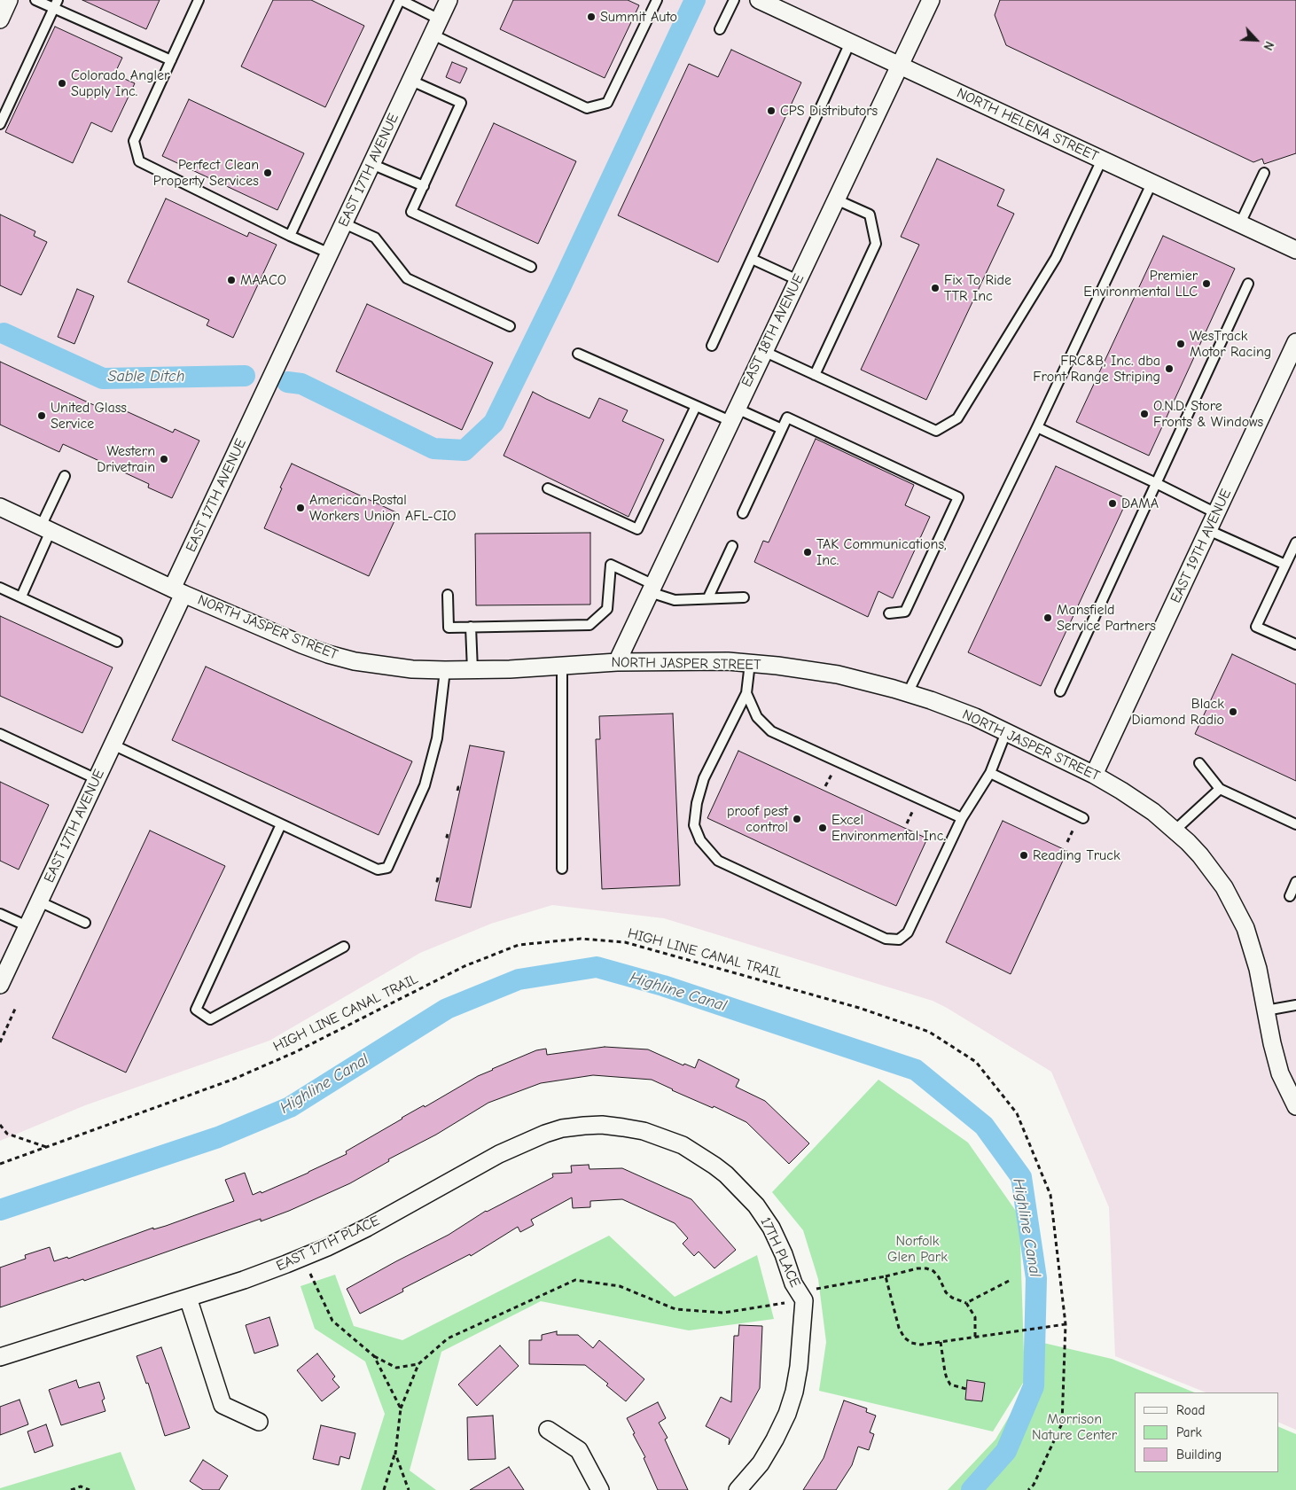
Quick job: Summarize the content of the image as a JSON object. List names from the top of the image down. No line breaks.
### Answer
{"streets":{"street":["NORTH HELENA STREET","EAST 17TH AVENUE","EAST 18TH AVENUE","EAST 19TH AVENUE","NORTH JASPER STREET","EAST 17TH PLACE","17TH PLACE"],"path":["HIGH LINE CANAL TRAIL"]},"crossings":[["NORTH HELENA STREET","EAST 18TH AVENUE"],["EAST 17TH AVENUE","NORTH JASPER STREET"],["EAST 18TH AVENUE","NORTH JASPER STREET"],["EAST 19TH AVENUE","NORTH JASPER STREET"],["EAST 17TH PLACE","17TH PLACE"]],"water":["Sable Ditch","Highline Canal"],"parks":["Norfolk Glen Park","Morrison Nature Center"],"places":["Summit Auto","Colorado Angler Supply Inc.","CPS Distributors","Perfect Clean Property Services","MAACO","Premier Environmental LLC","Fix To Ride TTR Inc","WesTrack Motor Racing","FRC&B, Inc. dba Front Range Striping","O.N.D. Store Fronts & Windows","United Glass Service","Western Drivetrain","DAMA","American Postal Workers Union AFL-CIO","TAK Communications, Inc.","Mansfield Service Partners","Black Diamond Radio","proof pest control","Excel Environmental Inc.","Reading Truck"],"legend":["Road","Park","Building"],"north":"bottom right"}
